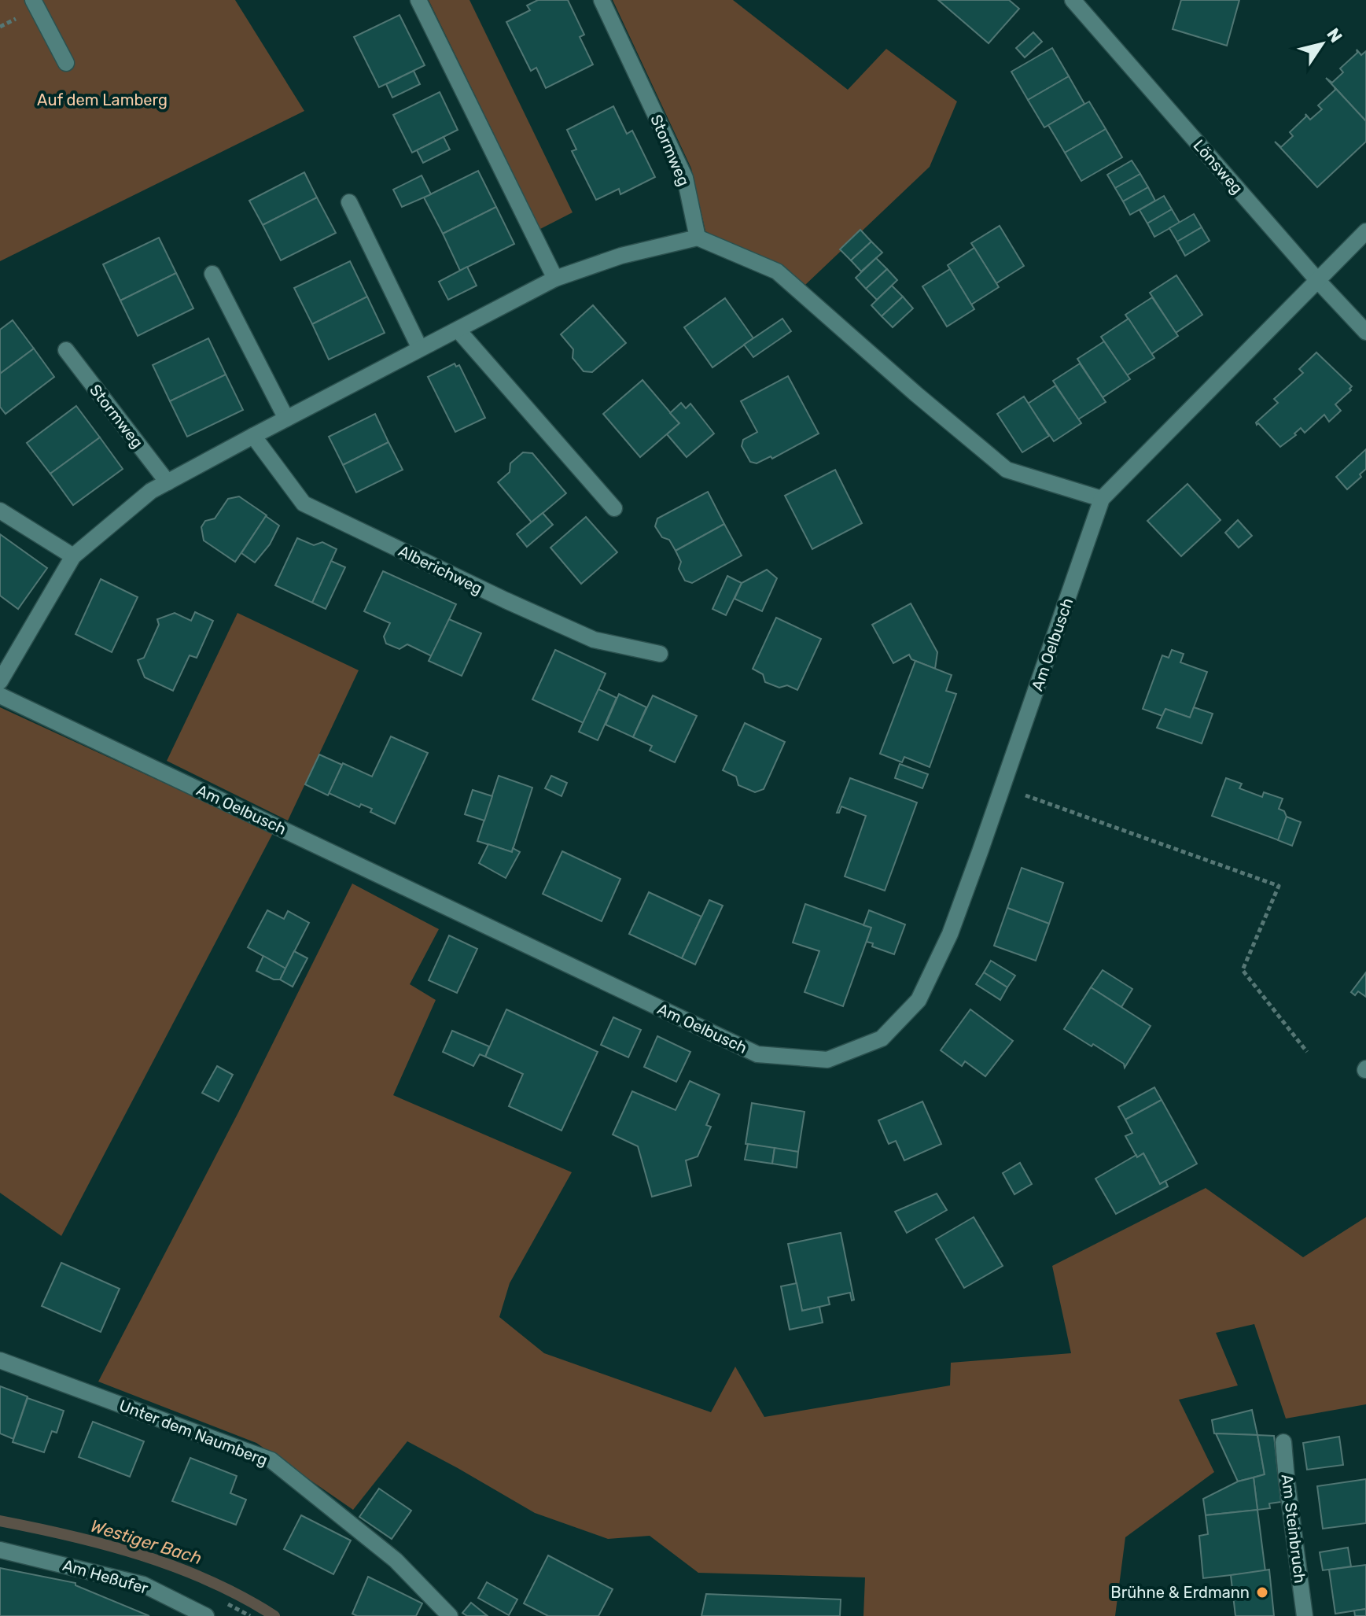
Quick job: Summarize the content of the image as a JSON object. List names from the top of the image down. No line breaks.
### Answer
{"streets":{"street":["Stormweg","Lönsweg","Alberichweg","Am Oelbusch","Unter dem Naumberg","Am Steinbruch","Am Heßufer"]},"crossings":[["Lönsweg","Am Oelbusch"]],"water":["Westiger Bach"],"parks":["Auf dem Lamberg"],"places":["Brühne & Erdmann"],"north":"top right"}
